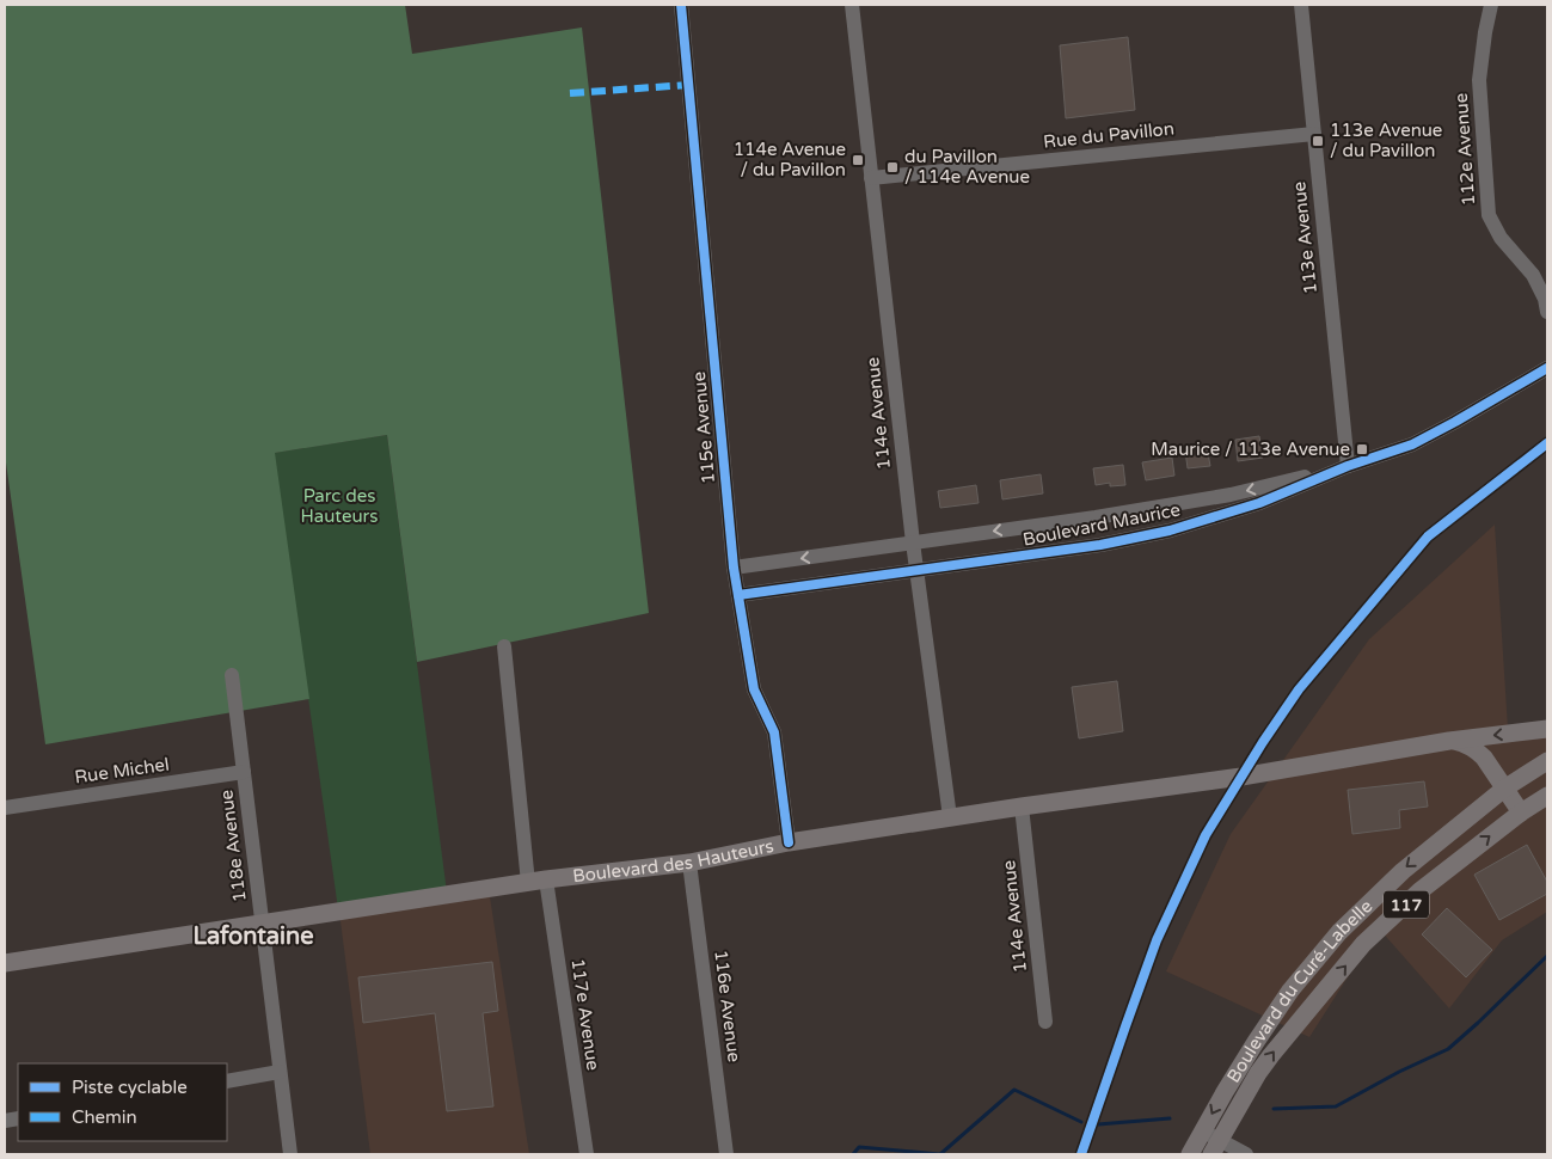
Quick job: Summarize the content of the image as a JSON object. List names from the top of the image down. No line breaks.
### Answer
{"streets":{"main road":["Boulevard des Hauteurs","117","Boulevard du Curé-Labelle"],"street":["Rue du Pavillon","112e Avenue","113e Avenue","114e Avenue","115e Avenue","Boulevard Maurice","Rue Michel","118e Avenue","116e Avenue","117e Avenue"]},"crossings":[["Rue du Pavillon","113e Avenue"],["Rue du Pavillon","114e Avenue"],["113e Avenue","Boulevard Maurice"],["114e Avenue","Boulevard Maurice"],["114e Avenue","Boulevard des Hauteurs"],["115e Avenue","Boulevard Maurice"],["115e Avenue","Boulevard des Hauteurs"],["Rue Michel","118e Avenue"],["118e Avenue","Boulevard des Hauteurs"],["Boulevard des Hauteurs","116e Avenue"],["Boulevard des Hauteurs","117e Avenue"]],"districts":["Lafontaine"],"parks":["Parc des Hauteurs"],"places":{"transit":["113e Avenue / du Pavillon","114e Avenue / du Pavillon","du Pavillon / 114e Avenue","Maurice / 113e Avenue"]},"legend":["Piste cyclable","Chemin"]}
